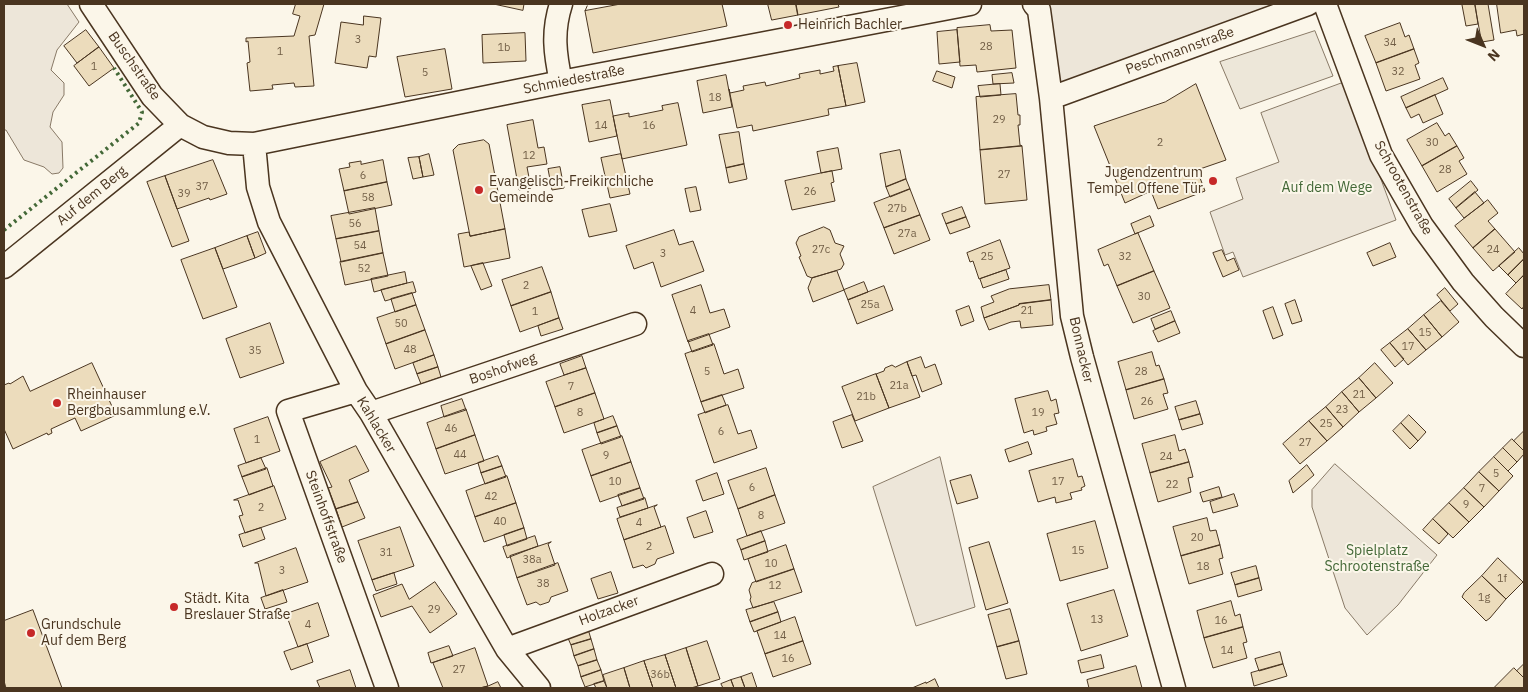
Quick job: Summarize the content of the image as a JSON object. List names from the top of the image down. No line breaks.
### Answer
{"streets":{"street":["Peschmannstraße","Buschstraße","Schmiedestraße","Schrootenstraße","Auf dem Berg","Bonnacker","Boshofweg","Kahlacker","Steinhoffstraße","Holzacker"]},"crossings":[["Peschmannstraße","Bonnacker"],["Buschstraße","Schmiedestraße"],["Buschstraße","Auf dem Berg"],["Schmiedestraße","Auf dem Berg"],["Schmiedestraße","Kahlacker"],["Boshofweg","Kahlacker"],["Kahlacker","Steinhoffstraße"],["Kahlacker","Holzacker"]],"parks":["Auf dem Wege","Spielplatz Schrootenstraße"],"places":["Heinrich Bachler","Jugendzentrum Tempel Offene Tür","Evangelisch-Freikirchliche Gemeinde","Rheinhauser Bergbausammlung e.V.","Städt. Kita Breslauer Straße","Grundschule Auf dem Berg"],"house_numbers":["3","34","28","1b","1","1","32","5","18","29","14","16","2","30","12","28","27","6","37","26","39","58","27b","56","27a","54","27c","24","3","25","32","52","2","30","25a","4","21","1","50","15","17","48","35","5","28","21a","7","21","21b","26","23","8","19","25","46","6","1","27","44","9","24","5","10","17","22","6","7","42","9","2","8","40","4","20","2","15","31","38a","10","18","3","1f","38","12","1g","29","13","16","4","14","14","16","27","36b"],"north":"bottom right"}
